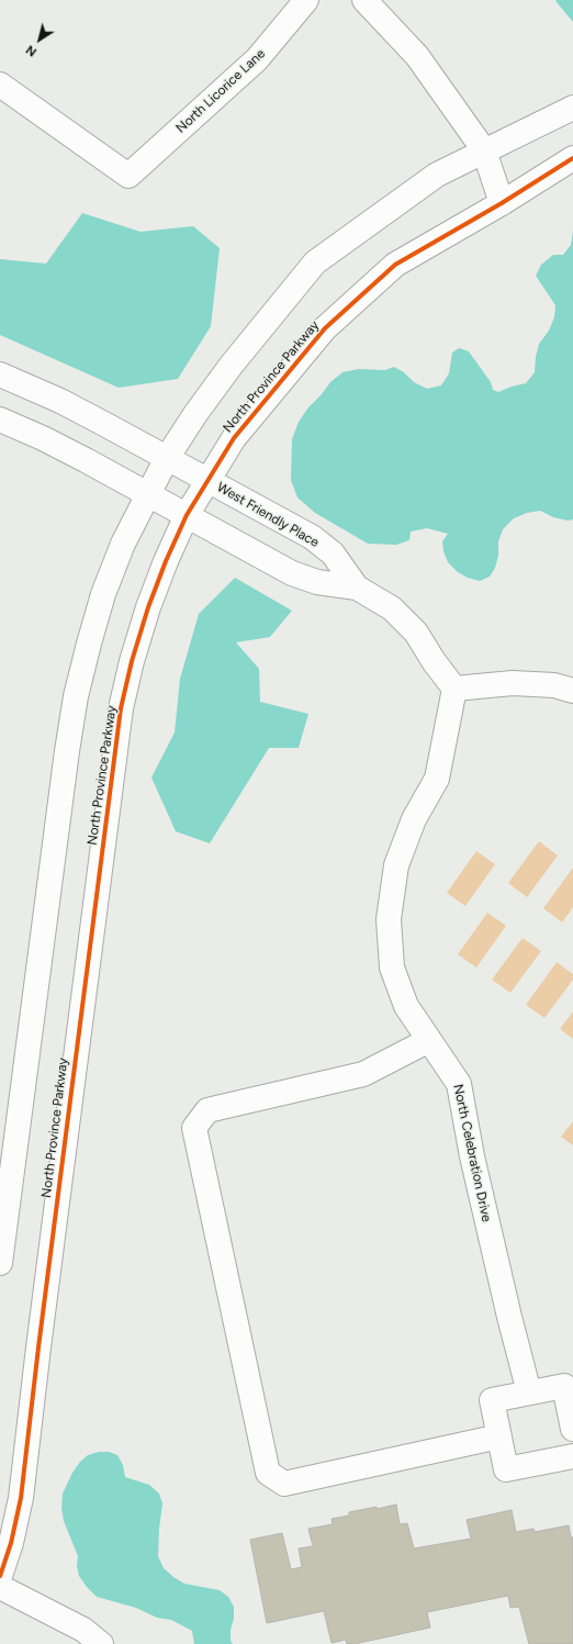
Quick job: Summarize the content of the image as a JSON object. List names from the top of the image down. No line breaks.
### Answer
{"streets":{"street":["North Licorice Lane","North Province Parkway","West Friendly Place","North Celebration Drive"]},"crossings":[["North Province Parkway","West Friendly Place"]],"north":"bottom left"}
